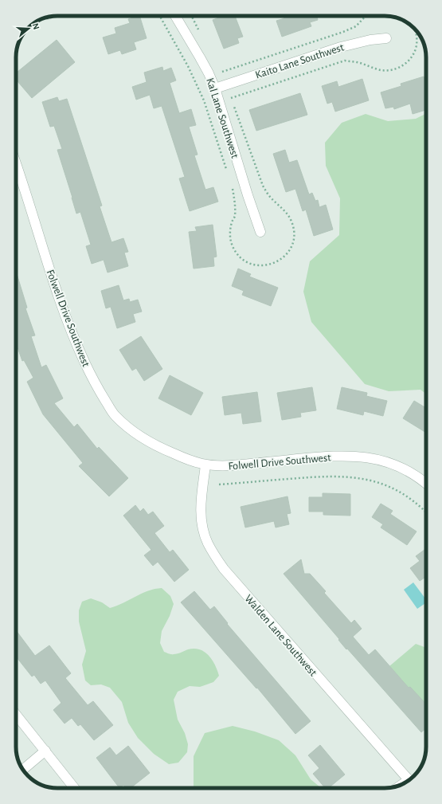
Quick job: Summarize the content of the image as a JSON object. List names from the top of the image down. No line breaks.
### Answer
{"streets":{"street":["Kaito Lane Southwest","Kal Lane Southwest","Folwell Drive Southwest","Walden Lane Southwest"]},"crossings":[["Kaito Lane Southwest","Kal Lane Southwest"],["Folwell Drive Southwest","Walden Lane Southwest"]],"north":"right"}
